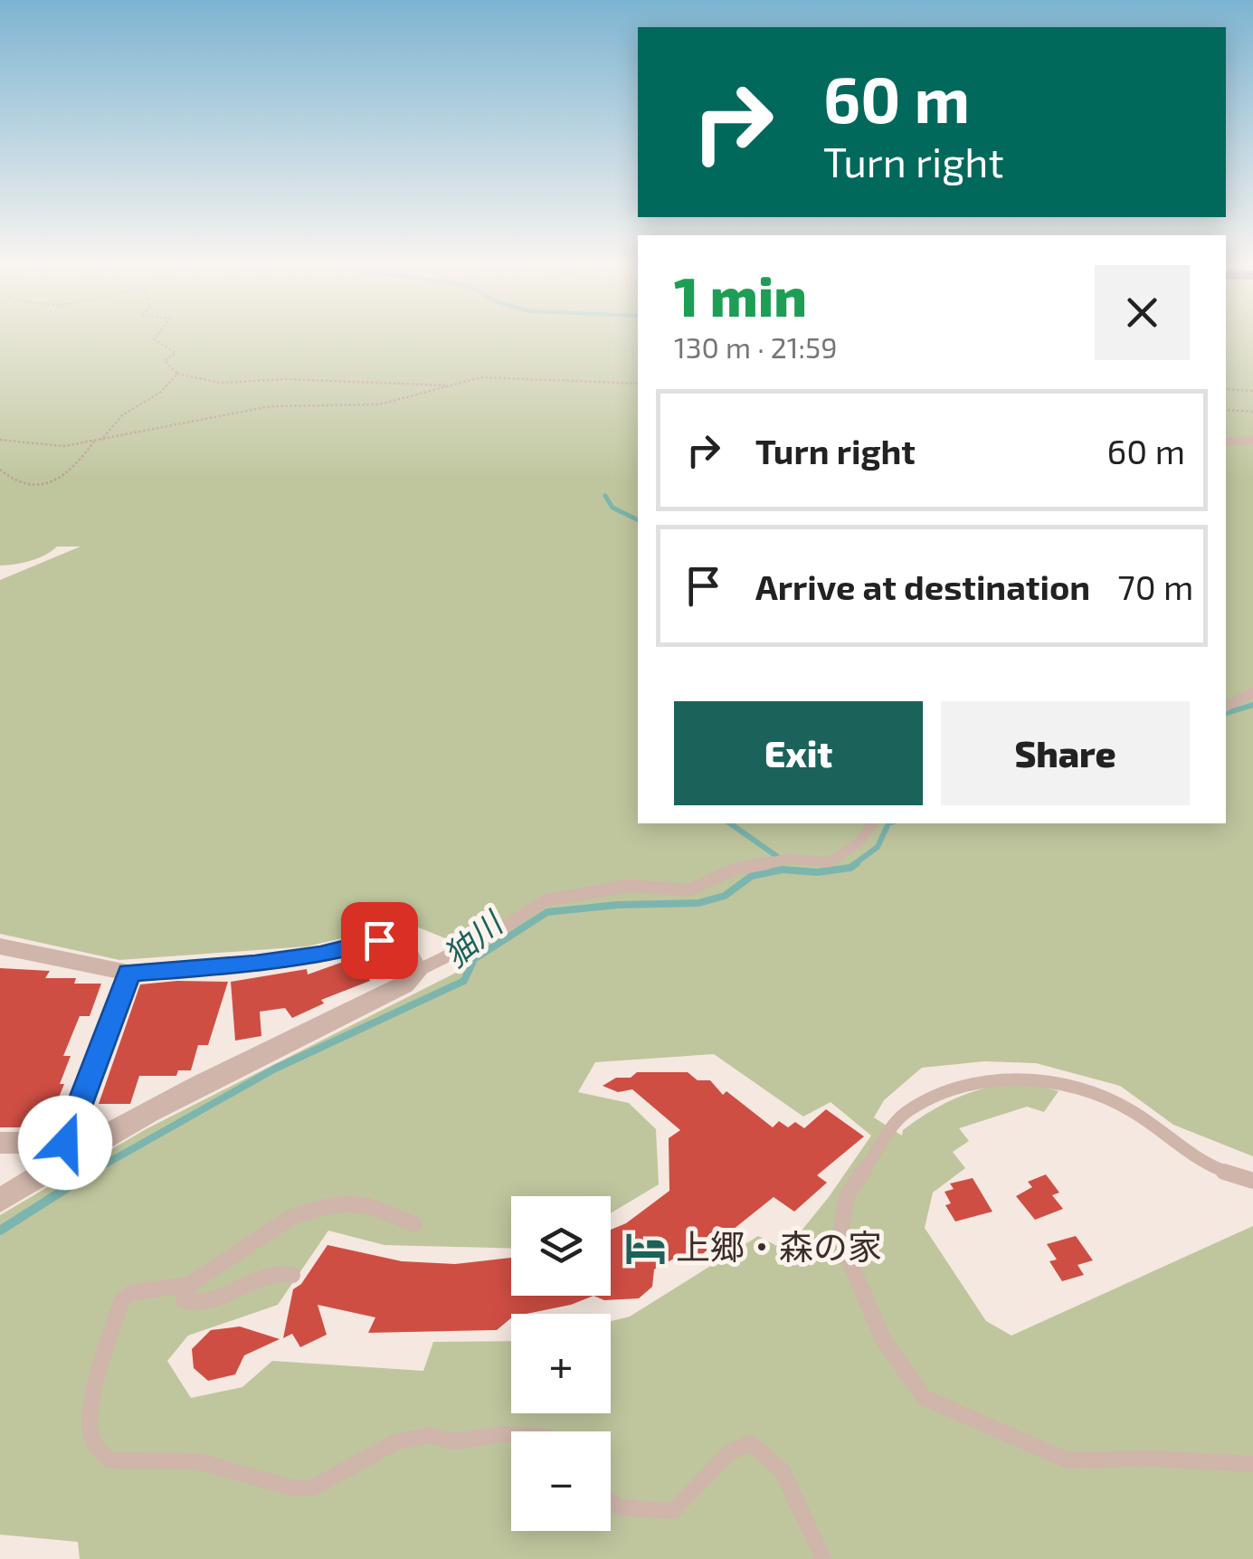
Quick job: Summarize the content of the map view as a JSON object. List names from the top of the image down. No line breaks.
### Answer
{"water":["㹨川"],"places":{"hotel":["上郷・森の家"]},"page":{"turn":["60 m","Turn right"],"heading":["1 min","130 m · 21:59"],"list":[{"name":"Turn right","value":"60 m"},{"name":"Arrive at destination","value":"70 m"}],"buttons":["Exit","Share"],"map_buttons":["+","−"]}}
